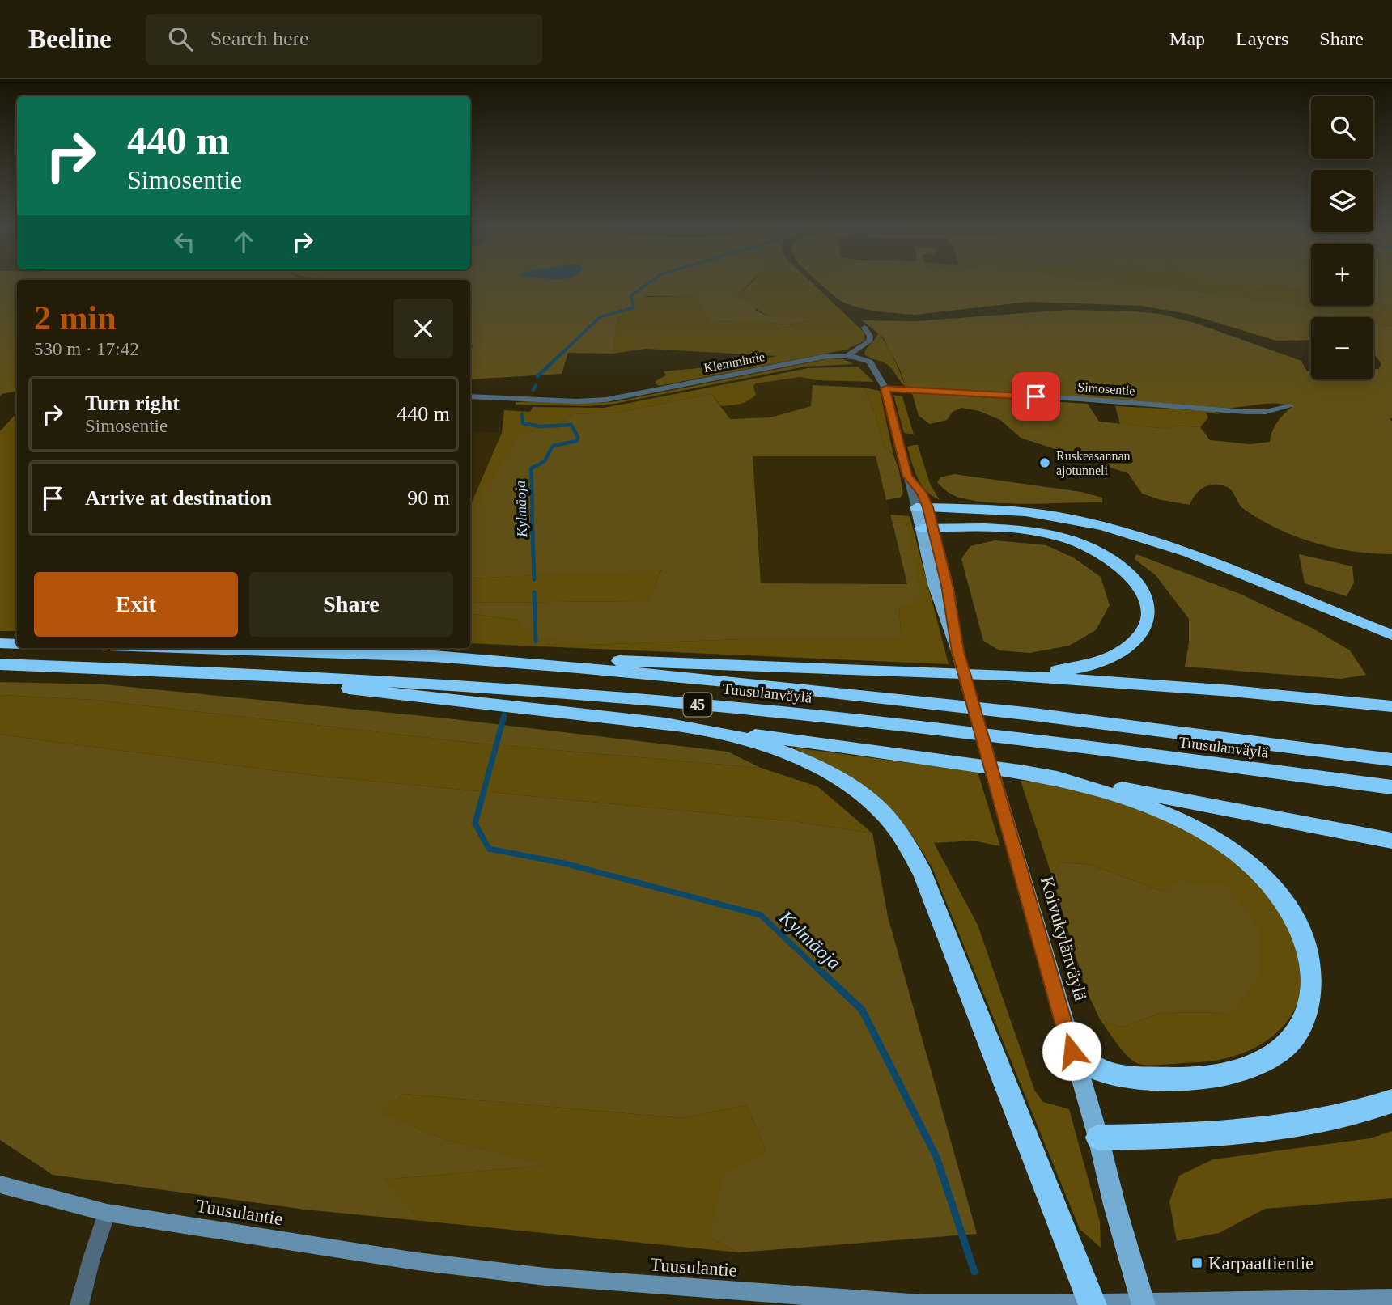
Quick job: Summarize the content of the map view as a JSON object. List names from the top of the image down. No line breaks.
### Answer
{"streets":{"highway":["Tuusulanväylä","45"],"main road":["Koivukylänväylä","Tuusulantie"],"street":["Klemmintie","Simosentie"]},"crossings":[["Klemmintie","Koivukylänväylä"],["Simosentie","Koivukylänväylä"]],"water":["Kylmäoja"],"places":{"other":["Ruskeasannan ajotunneli"],"transit":["Karpaattientie"]},"page":{"header":"Beeline","search":"Search here","nav":["Map","Layers","Share"],"map_buttons":["+","−"],"turn":["440 m","Simosentie"],"heading":["2 min","530 m · 17:42"],"list":[{"name":"Turn right","note":"Simosentie","value":"440 m"},{"name":"Arrive at destination","value":"90 m"}],"buttons":["Exit","Share"]}}
